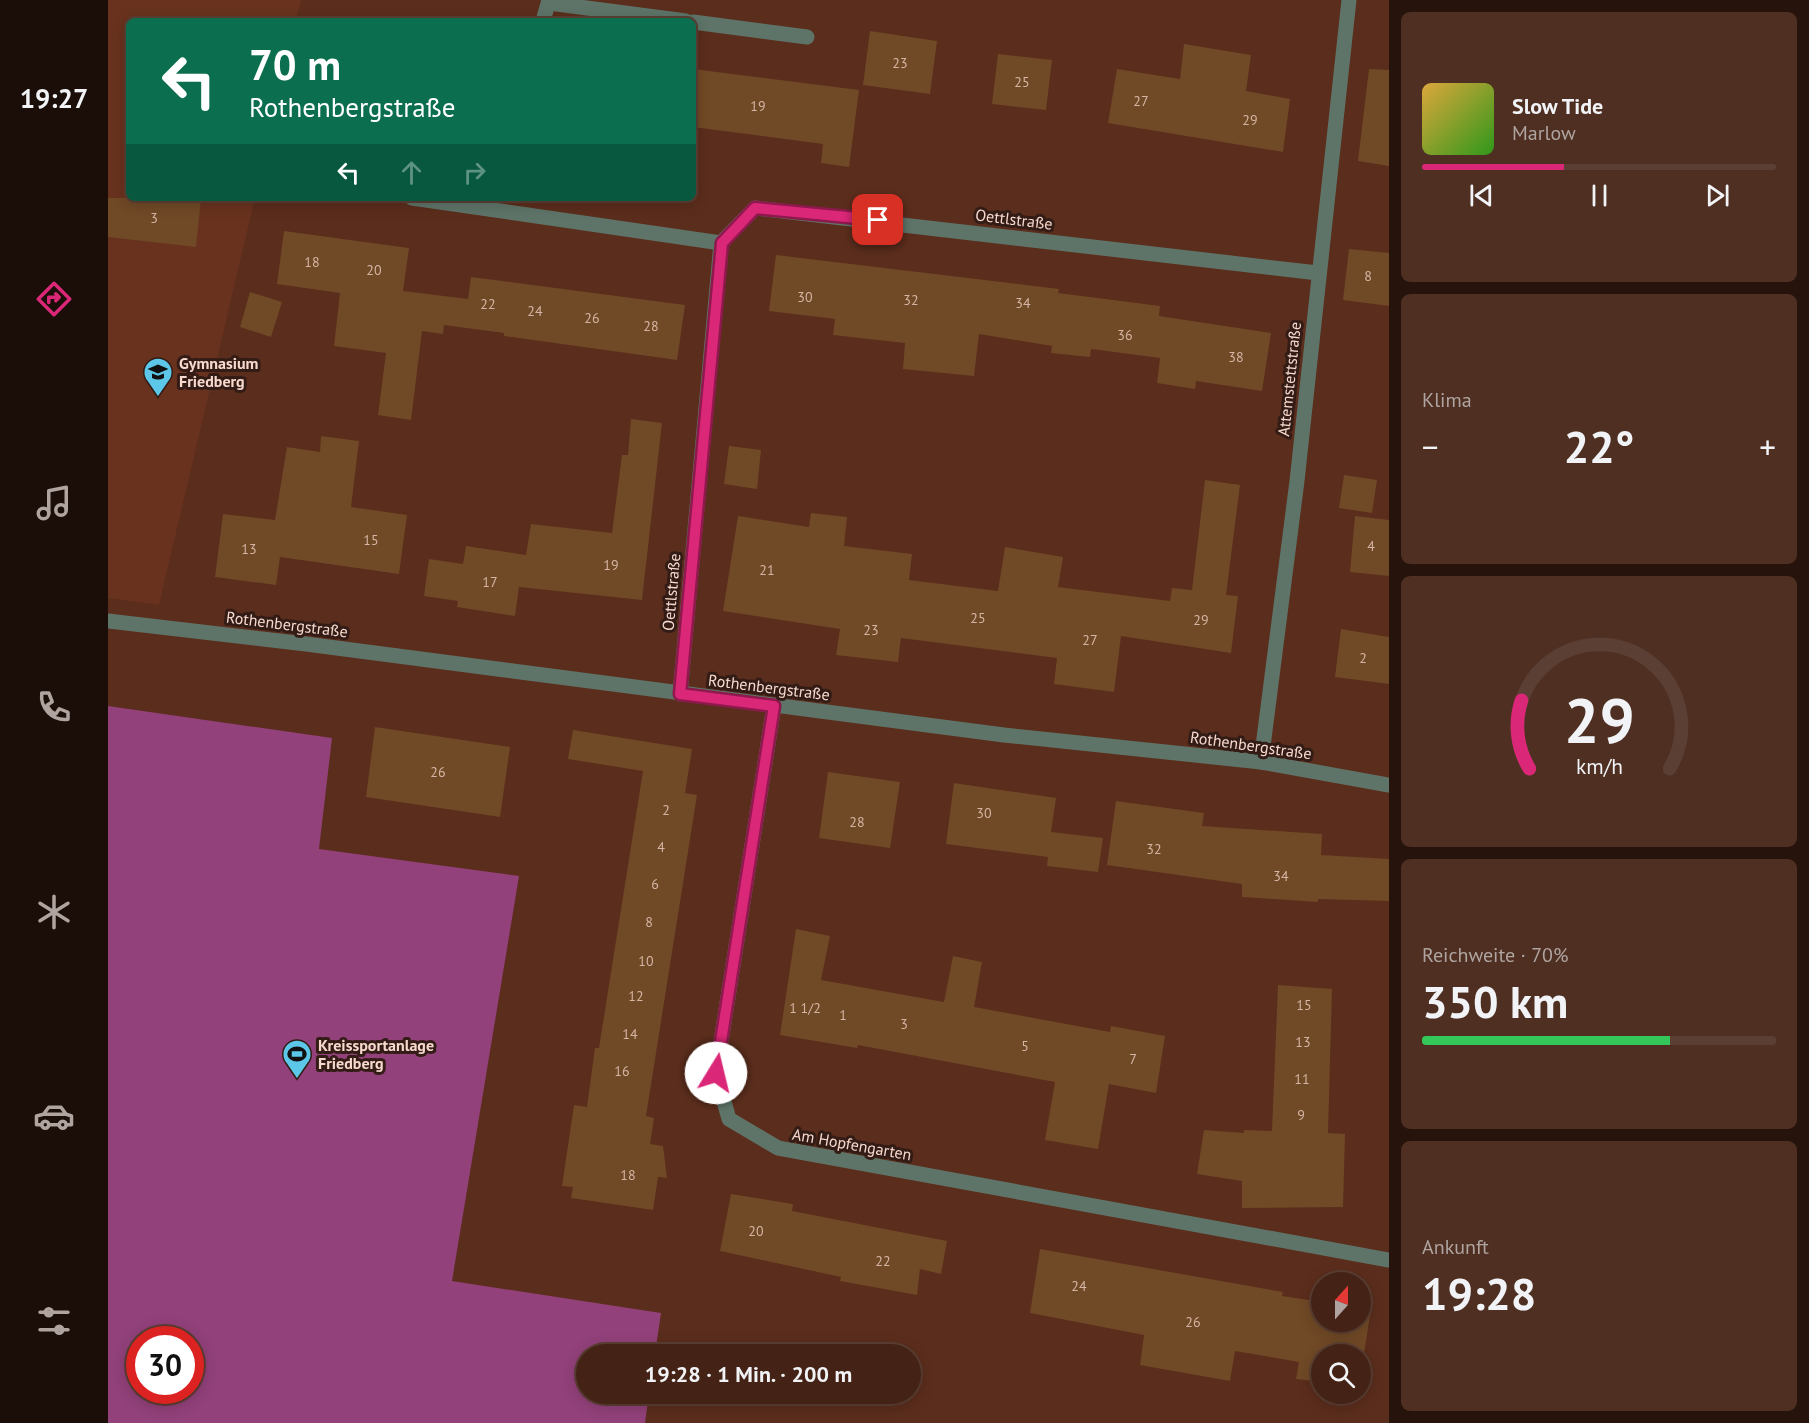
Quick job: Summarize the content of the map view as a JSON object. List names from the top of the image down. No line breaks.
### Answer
{"streets":{"street":["Oettlstraße","Attemstettstraße","Rothenbergstraße","Am Hopfengarten"]},"crossings":[["Oettlstraße","Attemstettstraße"],["Oettlstraße","Rothenbergstraße"],["Attemstettstraße","Rothenbergstraße"],["Rothenbergstraße","Am Hopfengarten"]],"places":{"school or university":["Gymnasium Friedberg"],"sports":["Kreissportanlage Friedberg"]},"house_numbers":["23","25","27","19","29","3","18","20","8","30","32","34","22","24","26","28","36","38","15","4","13","19","21","17","25","29","23","27","2","26","2","30","28","4","32","34","6","8","10","12","15","1 1/2","1","3","14","13","5","7","16","11","9","18","20","22","24","26"],"north":"top","page":{"tabs":"19:27","turn":["70 m","Rothenbergstraße"],"song":["Slow Tide","Marlow"],"tile":["Klima",["Reichweite · 70%","350 km"],["Ankunft","19:28"]],"heat":["−","22°","+"],"limit":"30","trip":"19:28 · 1 Min. · 200 m","gauge":["29","km/h"]}}
